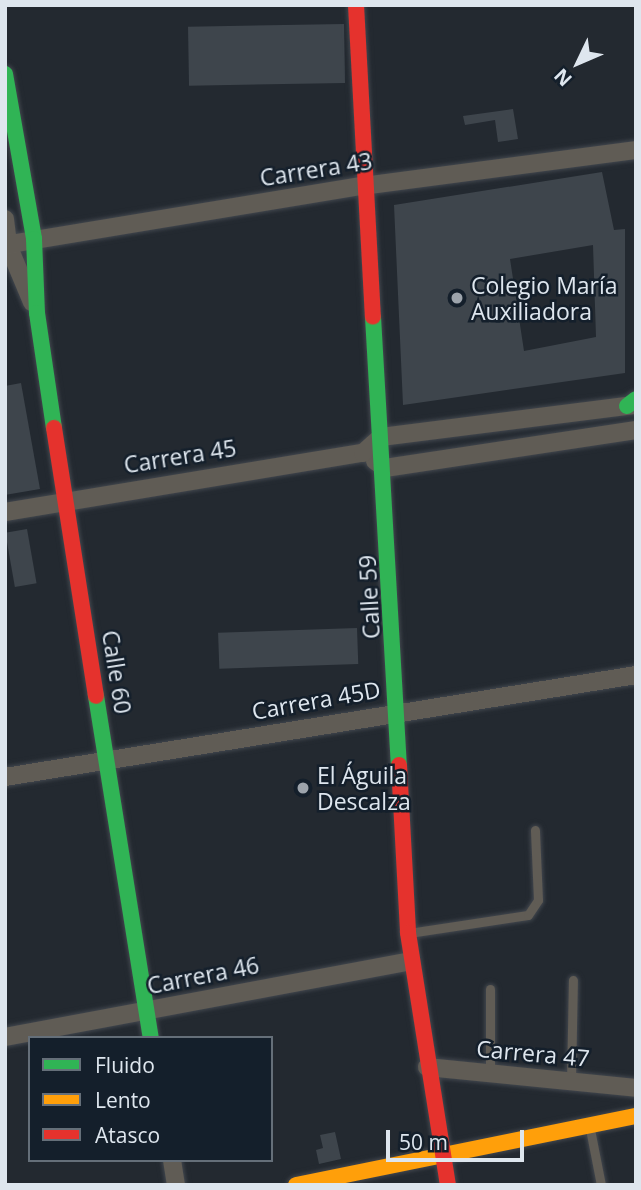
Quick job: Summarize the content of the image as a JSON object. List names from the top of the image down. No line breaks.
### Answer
{"streets":{"street":["Carrera 43","Carrera 45","Calle 59","Calle 60","Carrera 45D","Carrera 46","Carrera 47"]},"crossings":[["Carrera 43","Calle 59"],["Carrera 43","Calle 60"],["Carrera 45","Calle 60"],["Calle 59","Carrera 45D"],["Calle 59","Carrera 46"],["Calle 59","Carrera 47"],["Calle 60","Carrera 45D"],["Calle 60","Carrera 46"]],"places":["Colegio María Auxiliadora","El Águila Descalza"],"legend":["Fluido","Lento","Atasco"],"scale_bar":"50 m","north":"bottom left"}
